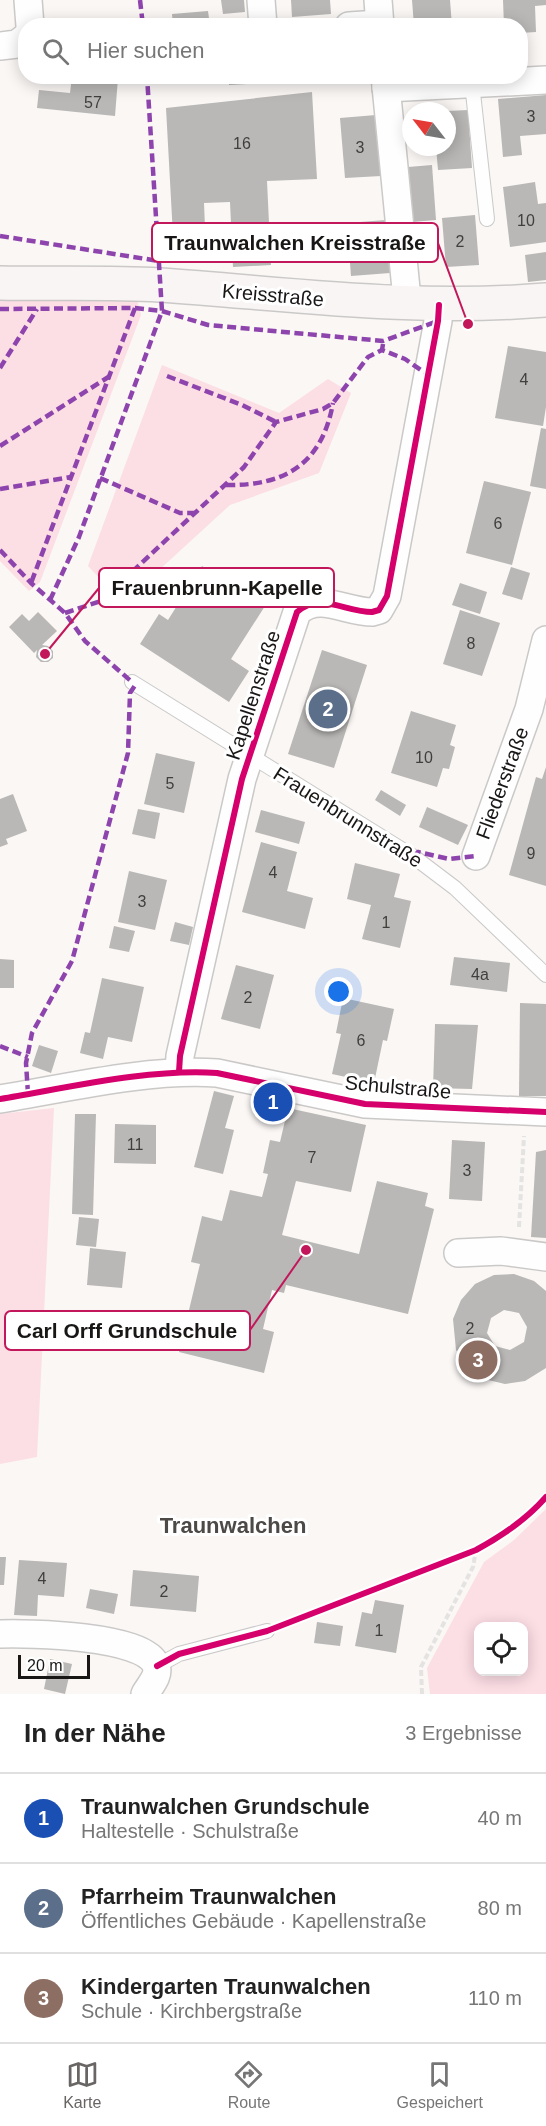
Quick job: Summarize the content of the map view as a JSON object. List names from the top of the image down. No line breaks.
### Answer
{"streets":{"street":["Kreisstraße","Kapellenstraße","Fliederstraße","Schulstraße"],"lane":["Frauenbrunnstraße"]},"crossings":[["Kreisstraße","Kapellenstraße"],["Kapellenstraße","Frauenbrunnstraße"],["Kapellenstraße","Schulstraße"]],"districts":["Traunwalchen"],"places":["Traunwalchen Kreisstraße","Frauenbrunn-Kapelle","Carl Orff Grundschule"],"house_numbers":["57","3","16","3","10","2","4","6","8","10","5","9","4","3","1","4a","2","6","11","7","3","2","4","2","1"],"scale_bar":"20 m","north":"top left","page":{"search":"Hier suchen","pins":["2","1","3"],"scale":"20 m","heading":["In der Nähe","3 Ergebnisse"],"list":[{"mark":"1","name":"Traunwalchen Grundschule","note":"Haltestelle · Schulstraße","value":"40 m"},{"mark":"2","name":"Pfarrheim Traunwalchen","note":"Öffentliches Gebäude · Kapellenstraße","value":"80 m"},{"mark":"3","name":"Kindergarten Traunwalchen","note":"Schule · Kirchbergstraße","value":"110 m"}],"nav":["Karte","Route","Gespeichert"]}}
